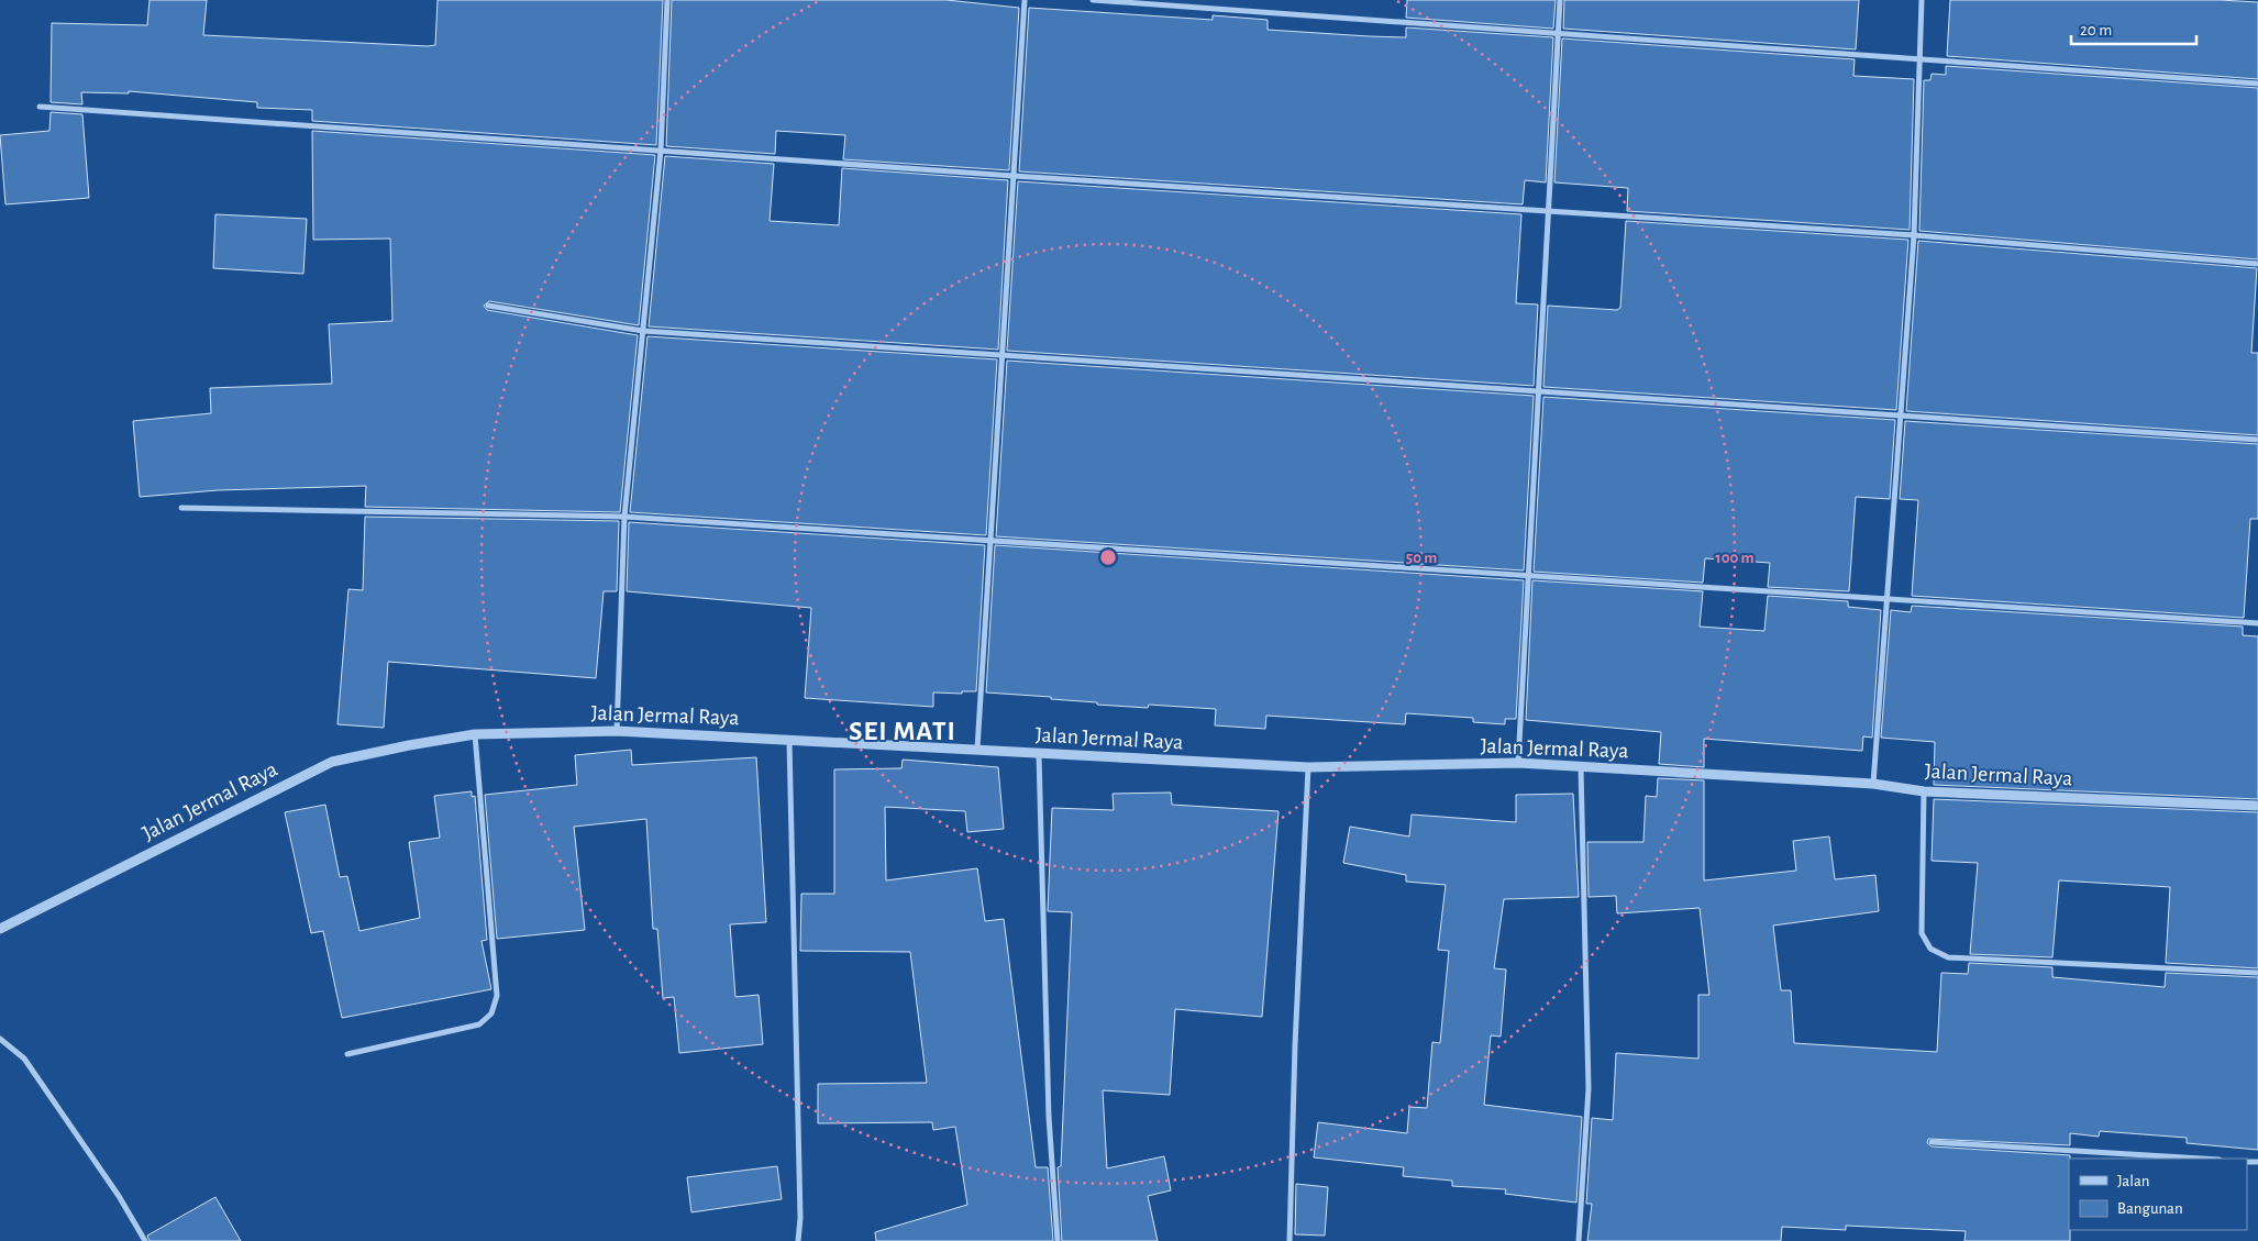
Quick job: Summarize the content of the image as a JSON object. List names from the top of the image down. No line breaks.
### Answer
{"streets":{"street":["Jalan Jermal Raya"]},"districts":["SEI MATI"],"legend":["Jalan","Bangunan"],"scale_bar":"20 m","rings":["50 m","100 m"]}
